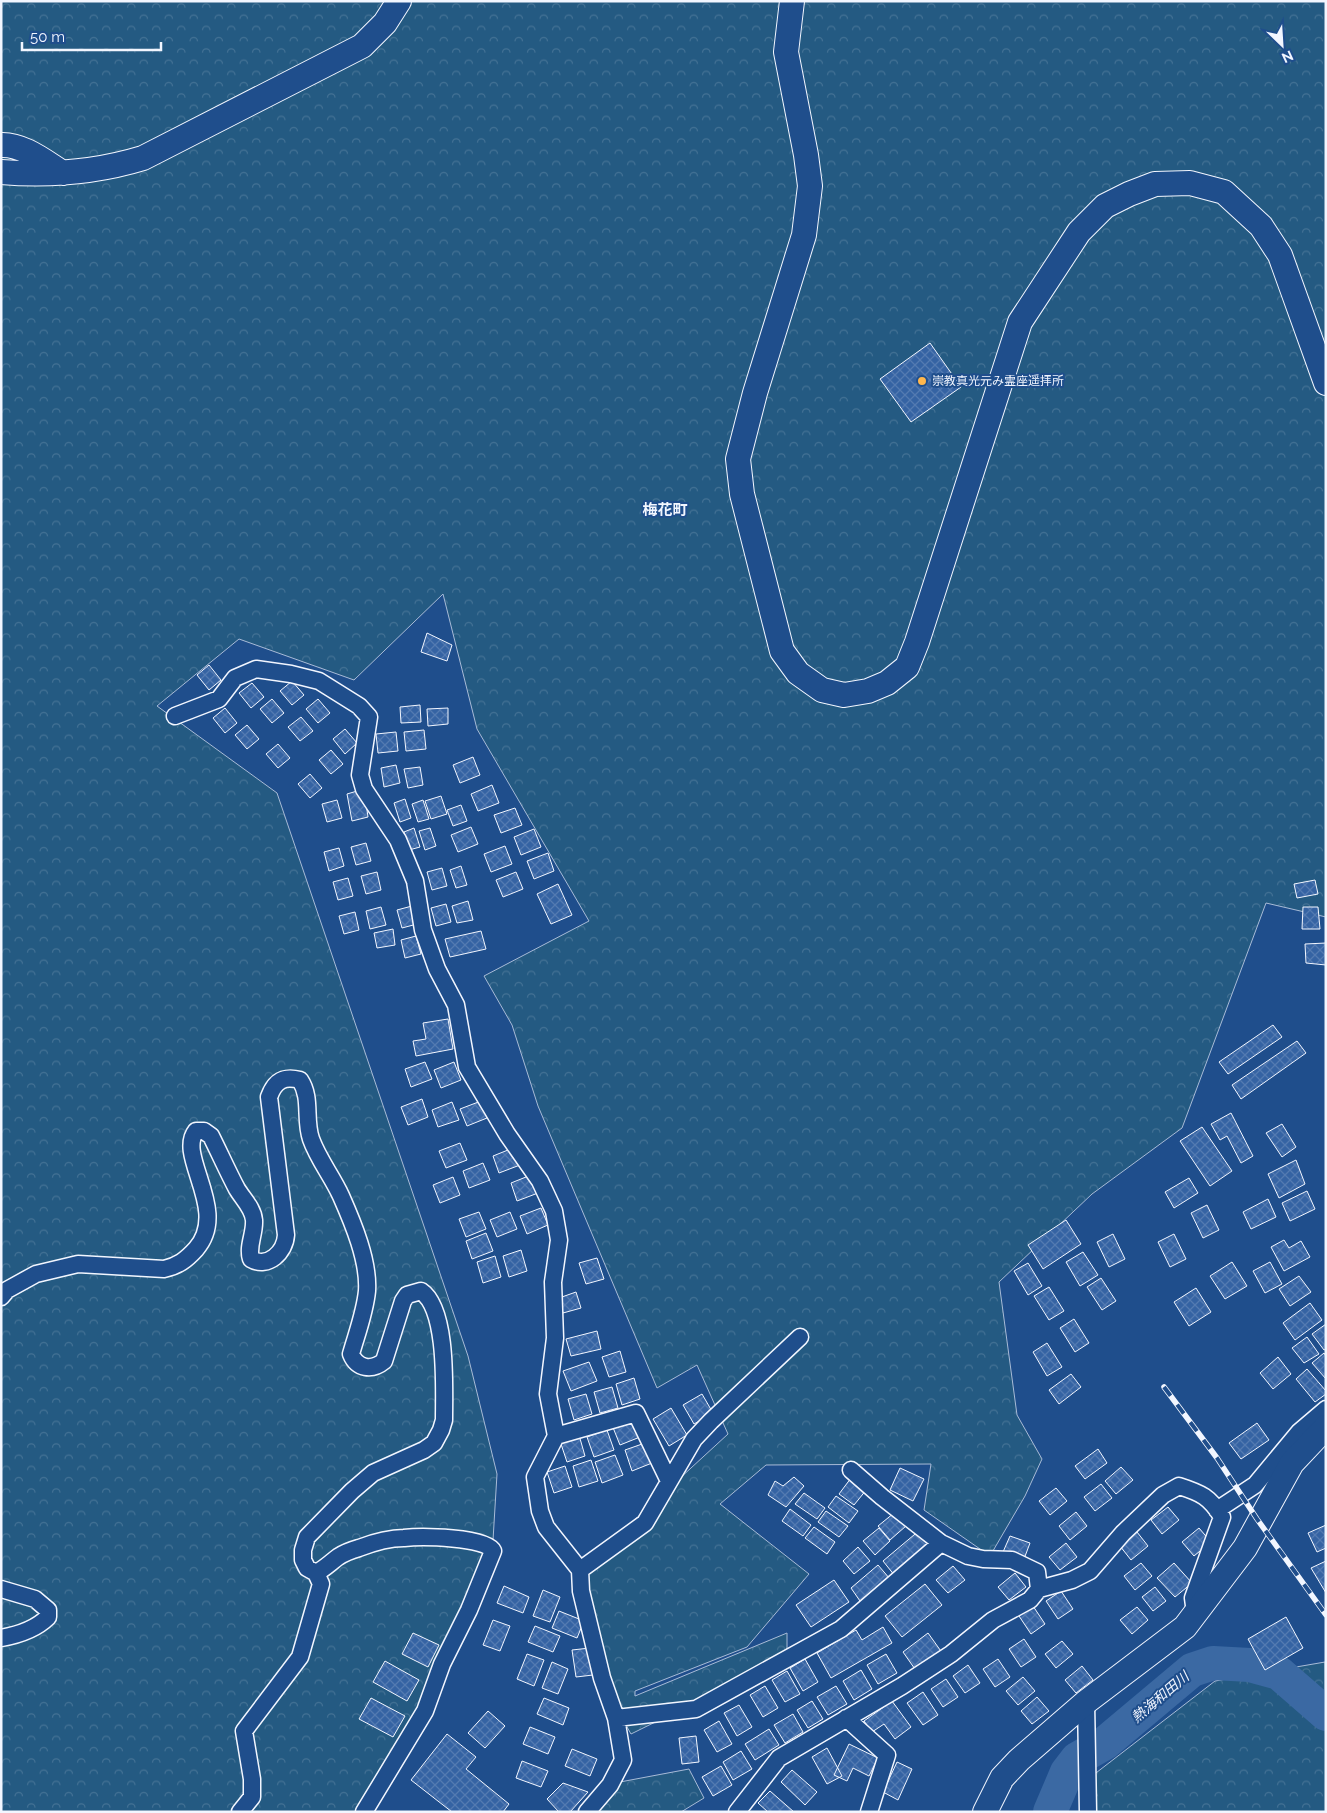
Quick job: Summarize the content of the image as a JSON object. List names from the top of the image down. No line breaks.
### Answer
{"districts":["梅花町"],"water":["熱海和田川"],"places":["崇教真光元み霊座遥拝所"],"scale_bar":"50 m","north":"bottom right"}
